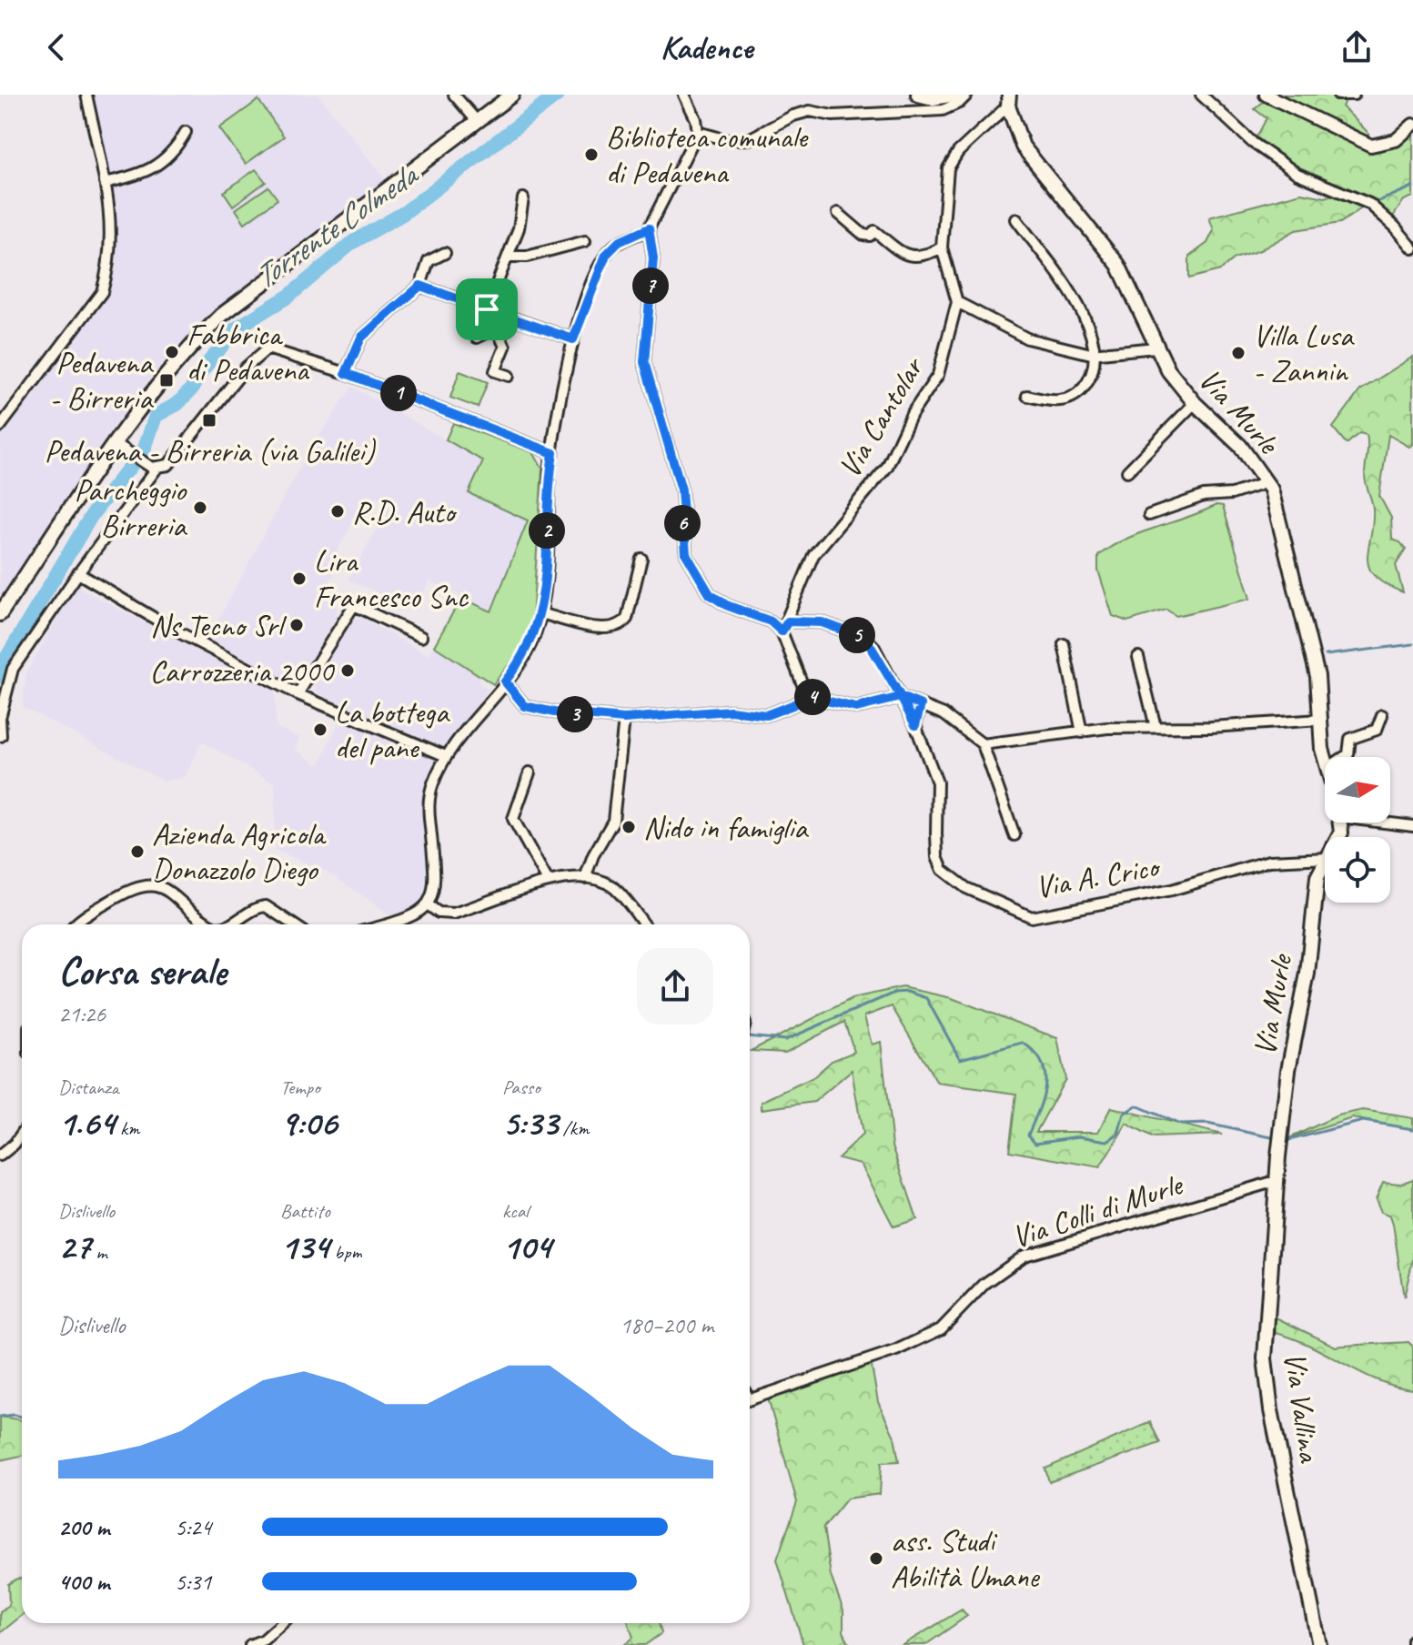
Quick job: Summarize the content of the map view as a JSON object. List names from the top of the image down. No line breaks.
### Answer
{"streets":{"main road":["Via Murle","Via Vallina"],"street":["Via Cantolar","Via A. Crico","Via Colli di Murle"]},"crossings":[["Via Murle","Via Colli di Murle"],["Via Murle","Via Vallina"],["Via Cantolar","Via A. Crico"],["Via Colli di Murle","Via Vallina"]],"water":["Torrente Colmeda"],"places":{"other":["Biblioteca comunale di Pedavena","Fabbrica di Pedavena","Villa Lusa - Zannin","Parcheggio Birreria","R.D. Auto","Lira Francesco Snc","Ns Tecno Srl","Carrozzeria 2000","La bottega del pane","Nido in famiglia","Azienda Agricola Donazzolo Diego","ass. Studi Abilità Umane"],"transit":["Pedavena - Birreria","Pedavena - Birreria (via Galilei)"]},"north":"right","page":{"header":"Kadence","pins":["7","1","6","2","5","4","3"],"heading":["Corsa serale","21:26"],"stats":[["Distanza","1.64 km"],["Tempo","9:06"],["Passo","5:33 /km"],["Dislivello","27 m"],["Battito","134 bpm"],["kcal","104"]],"chart":["Dislivello","180–200 m"],"list":[{"name":"200 m","note":"5:24"},{"name":"400 m","note":"5:31"}]}}
